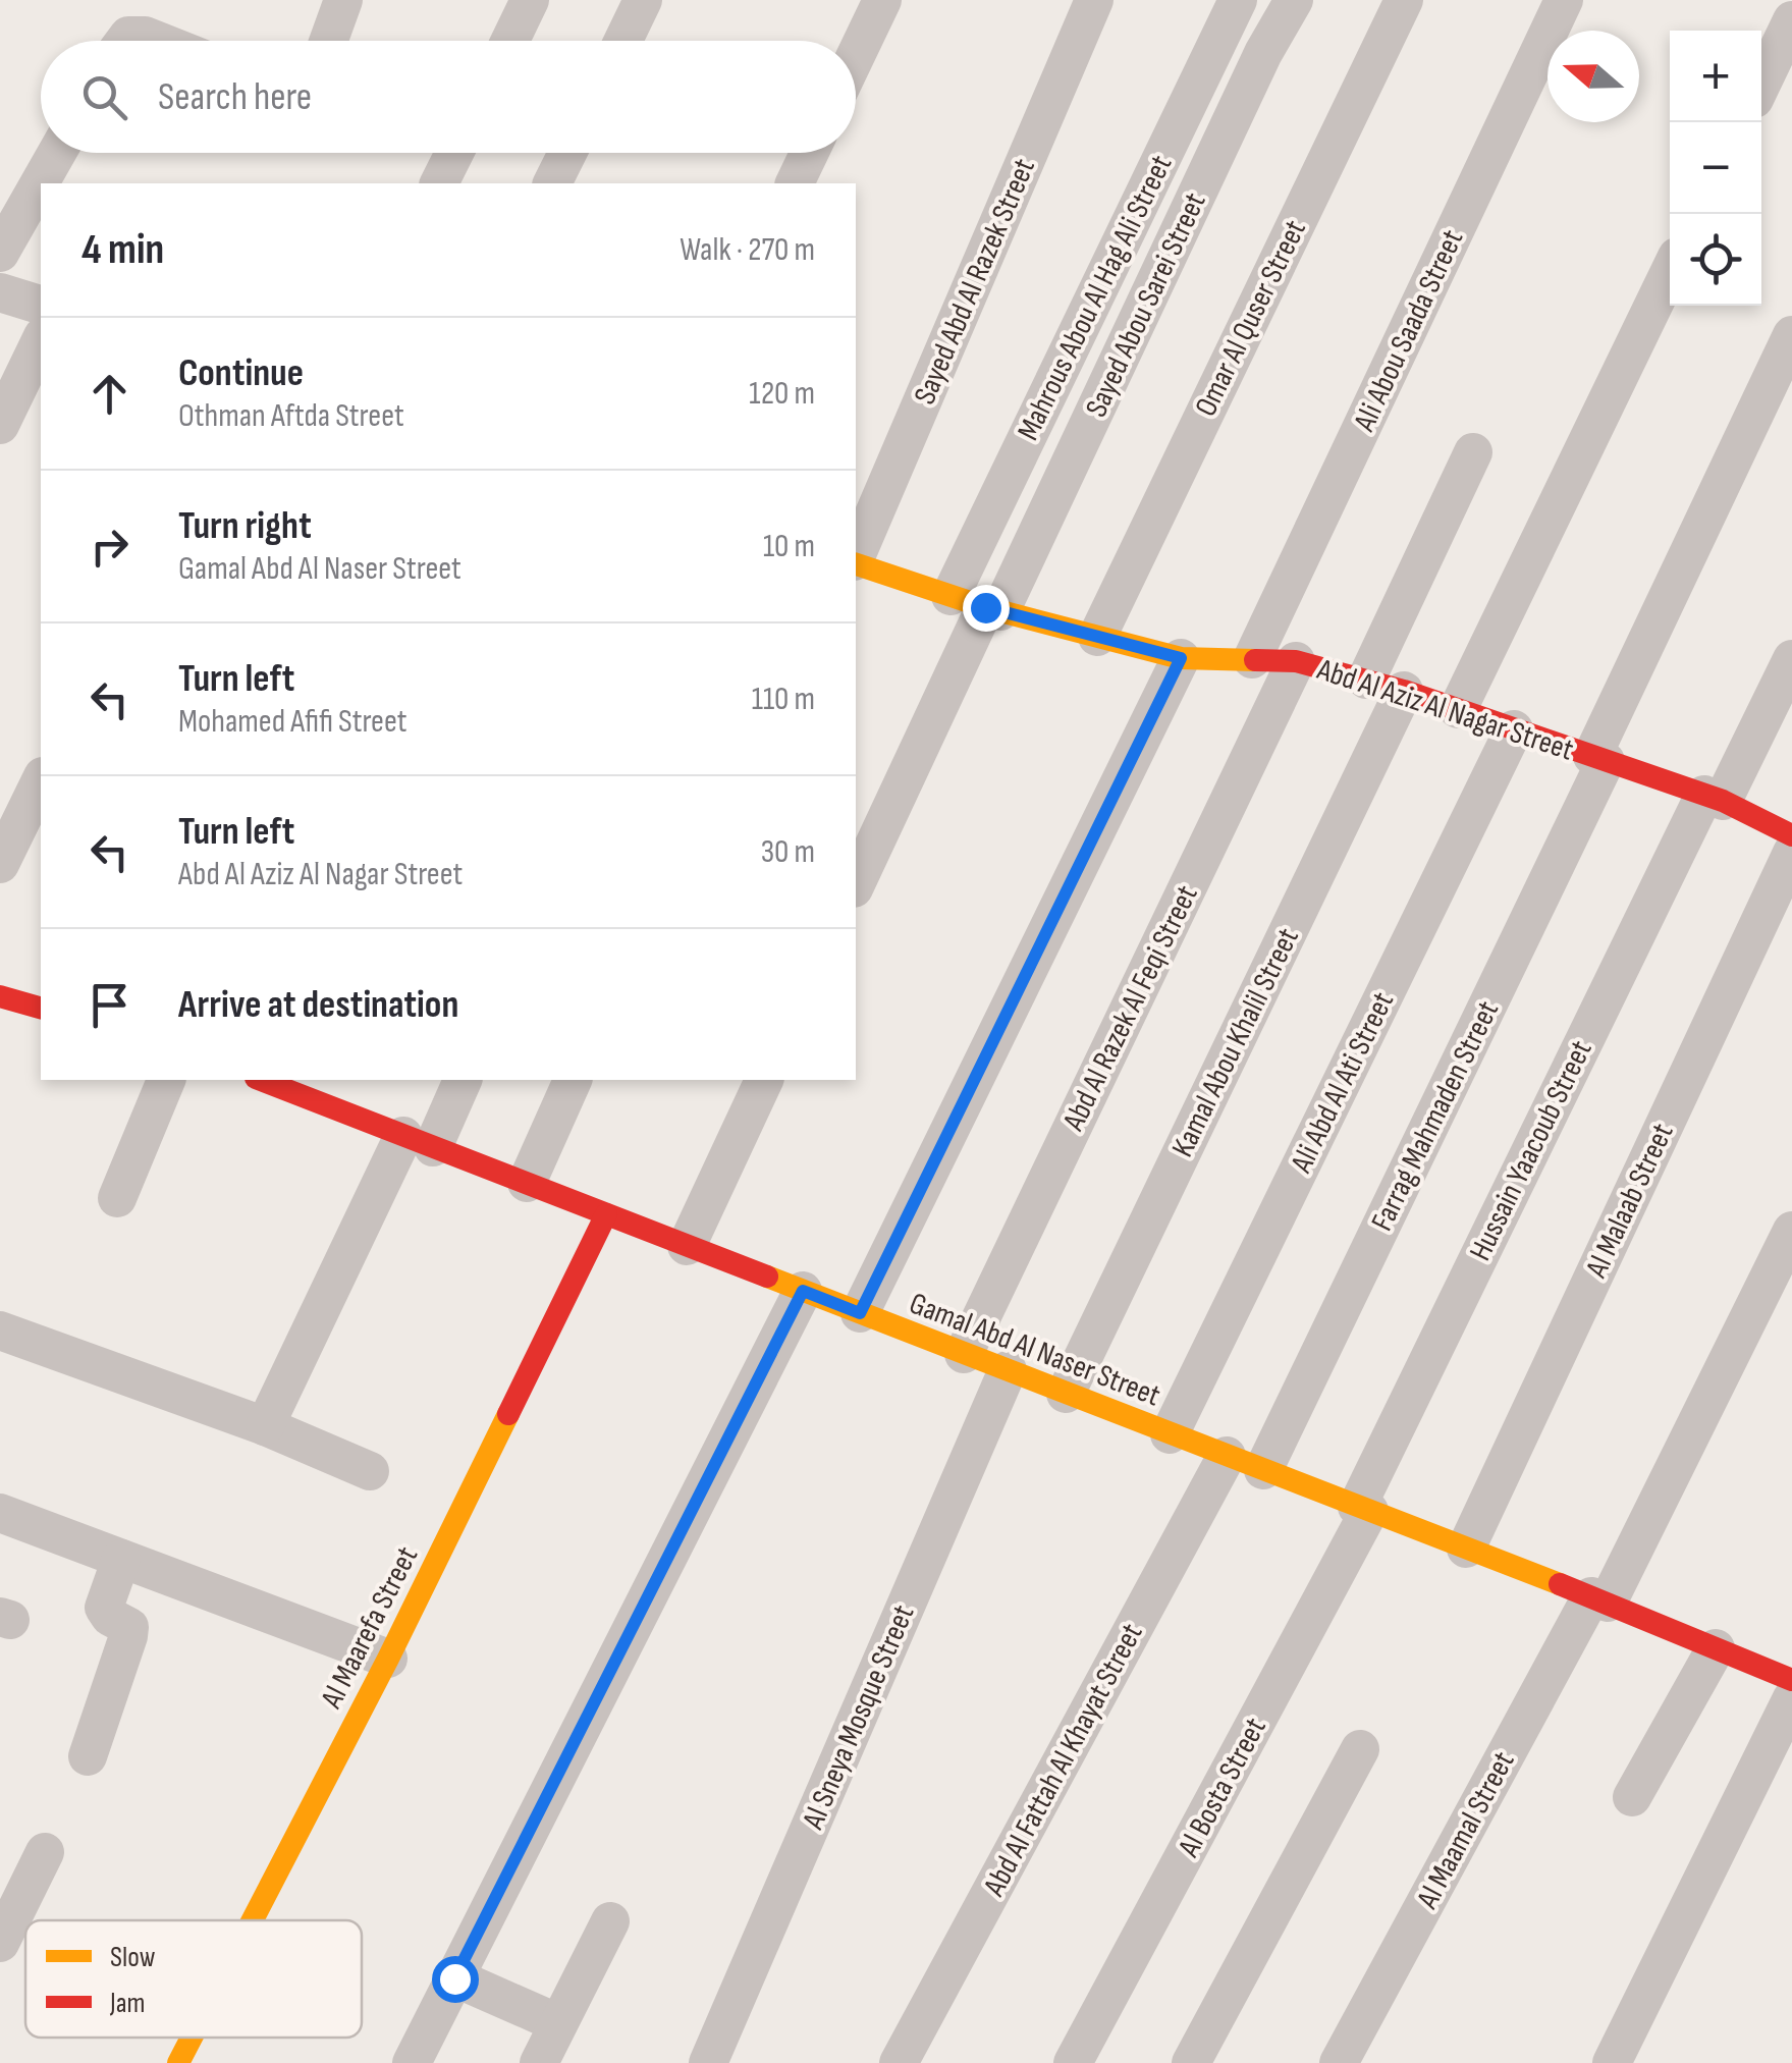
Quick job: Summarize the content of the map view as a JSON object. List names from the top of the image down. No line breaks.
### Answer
{"streets":{"street":["Sayed Abd Al Razek Street","Mahrous Abou Al Hag Ali Street","Sayed Abou Sarei Street","Omar Al Quser Street","Ali Abou Saada Street","Abd Al Aziz Al Nagar Street","Abd Al Razek Al Feqi Street","Kamal Abou Khalil Street","Ali Abd Al Ati Street","Farrag Mahmaden Street","Hussain Yaacoub Street","Al Malaab Street","Gamal Abd Al Naser Street","Al Maarefa Street","Al Sneya Mosque Street","Abd Al Fattah Al Khayat Street","Al Bosta Street","Al Maamal Street"]},"crossings":[["Mahrous Abou Al Hag Ali Street","Sayed Abou Sarei Street"],["Mahrous Abou Al Hag Ali Street","Abd Al Aziz Al Nagar Street"],["Sayed Abou Sarei Street","Abd Al Aziz Al Nagar Street"],["Omar Al Quser Street","Abd Al Aziz Al Nagar Street"],["Ali Abou Saada Street","Abd Al Aziz Al Nagar Street"],["Abd Al Aziz Al Nagar Street","Abd Al Razek Al Feqi Street"],["Abd Al Aziz Al Nagar Street","Kamal Abou Khalil Street"],["Abd Al Aziz Al Nagar Street","Ali Abd Al Ati Street"],["Abd Al Aziz Al Nagar Street","Farrag Mahmaden Street"],["Abd Al Aziz Al Nagar Street","Hussain Yaacoub Street"],["Abd Al Razek Al Feqi Street","Gamal Abd Al Naser Street"],["Kamal Abou Khalil Street","Gamal Abd Al Naser Street"],["Ali Abd Al Ati Street","Gamal Abd Al Naser Street"],["Farrag Mahmaden Street","Gamal Abd Al Naser Street"],["Hussain Yaacoub Street","Gamal Abd Al Naser Street"],["Hussain Yaacoub Street","Al Bosta Street"],["Al Malaab Street","Gamal Abd Al Naser Street"],["Gamal Abd Al Naser Street","Al Maarefa Street"],["Gamal Abd Al Naser Street","Al Sneya Mosque Street"],["Gamal Abd Al Naser Street","Abd Al Fattah Al Khayat Street"],["Gamal Abd Al Naser Street","Al Bosta Street"],["Gamal Abd Al Naser Street","Al Maamal Street"]],"legend":["Slow","Jam"],"north":"left","page":{"map_buttons":["+","−"],"search":"Search here","heading":["4 min","Walk · 270 m"],"list":[["Continue","Othman Aftda Street","120 m"],["Turn right","Gamal Abd Al Naser Street","10 m"],["Turn left","Mohamed Afifi Street","110 m"],["Turn left","Abd Al Aziz Al Nagar Street","30 m"],"Arrive at destination"]}}
